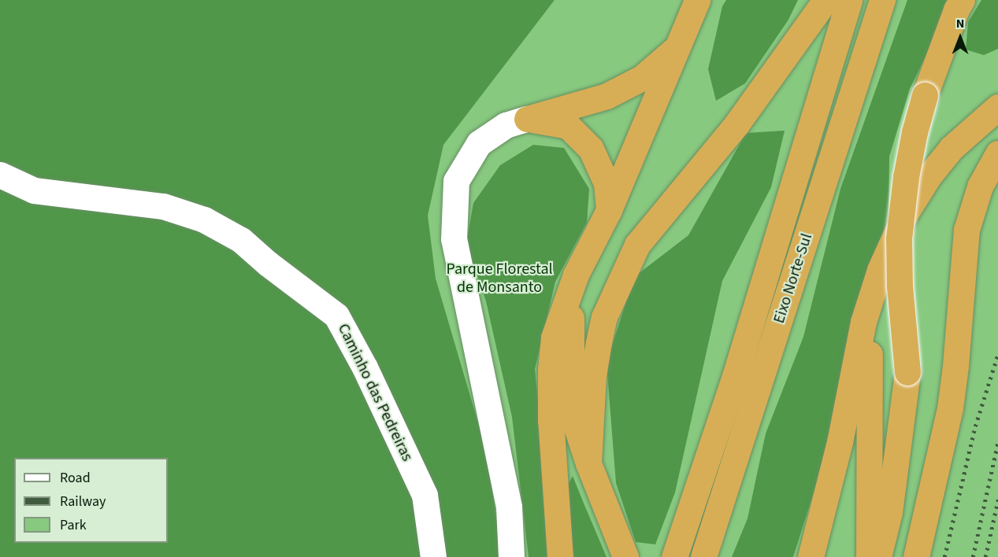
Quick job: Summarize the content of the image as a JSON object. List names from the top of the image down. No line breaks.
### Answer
{"streets":{"highway":["Eixo Norte-Sul"],"street":["Caminho das Pedreiras"]},"parks":["Parque Florestal de Monsanto"],"legend":["Road","Railway","Park"],"north":"top"}
